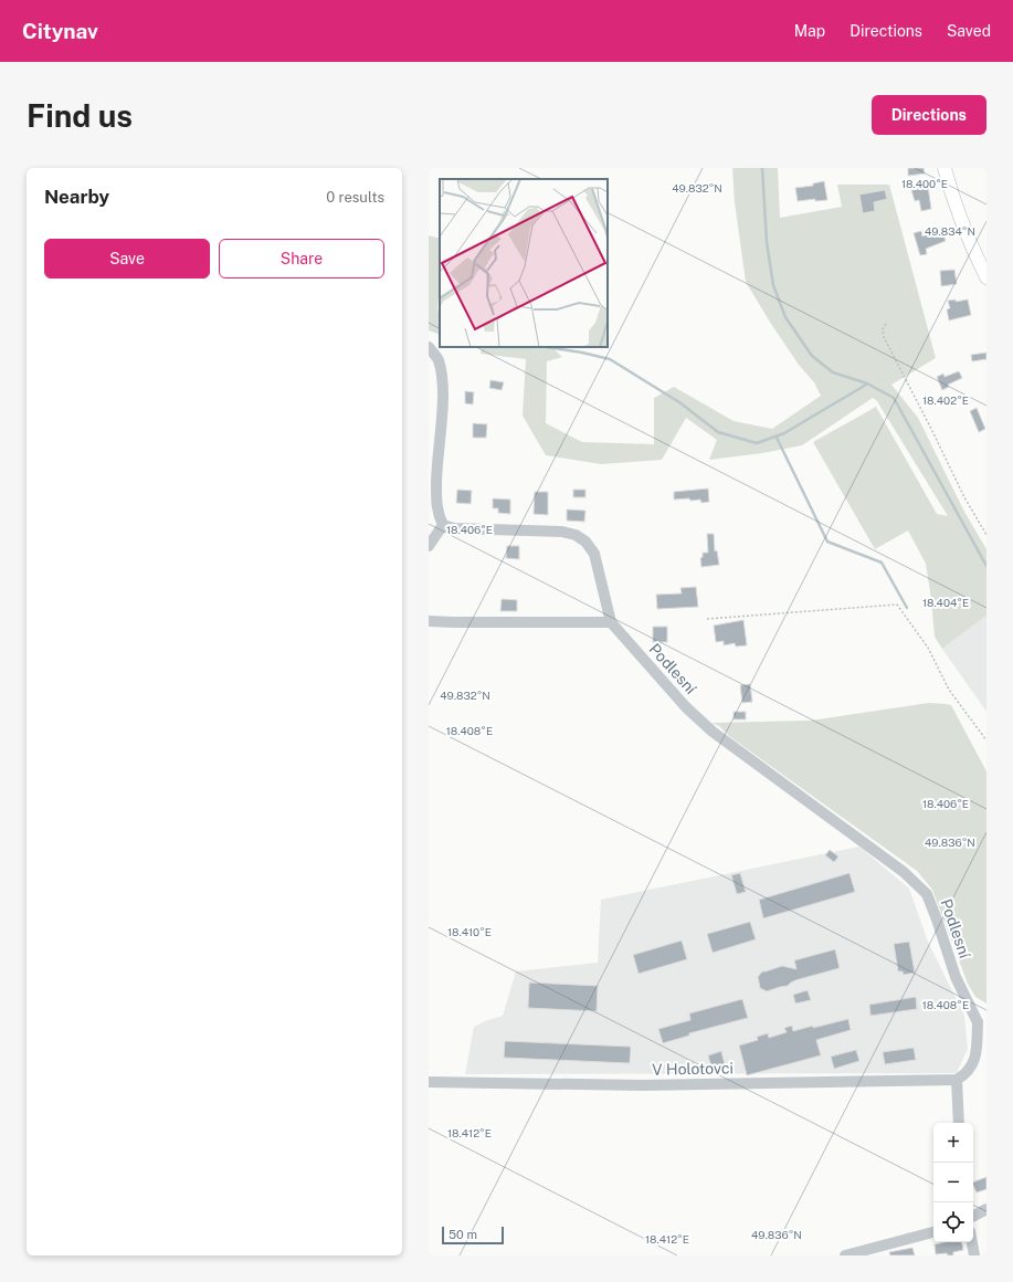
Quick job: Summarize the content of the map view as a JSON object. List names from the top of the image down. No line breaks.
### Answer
{"streets":{"street":["Podlesní","V Holotovci"]},"scale_bar":"50 m","page":{"header":"Citynav","nav":["Map","Directions","Saved"],"buttons":["Directions",["Save","Share"]],"title":"Find us","heading":["Nearby","0 results"],"map_buttons":["+","−"],"scale":"50 m"},"coordinates":["18.400°E","49.832°N","49.834°N","18.402°E","18.406°E","18.404°E","18.408°E","49.836°N","18.410°E","18.412°E"]}
